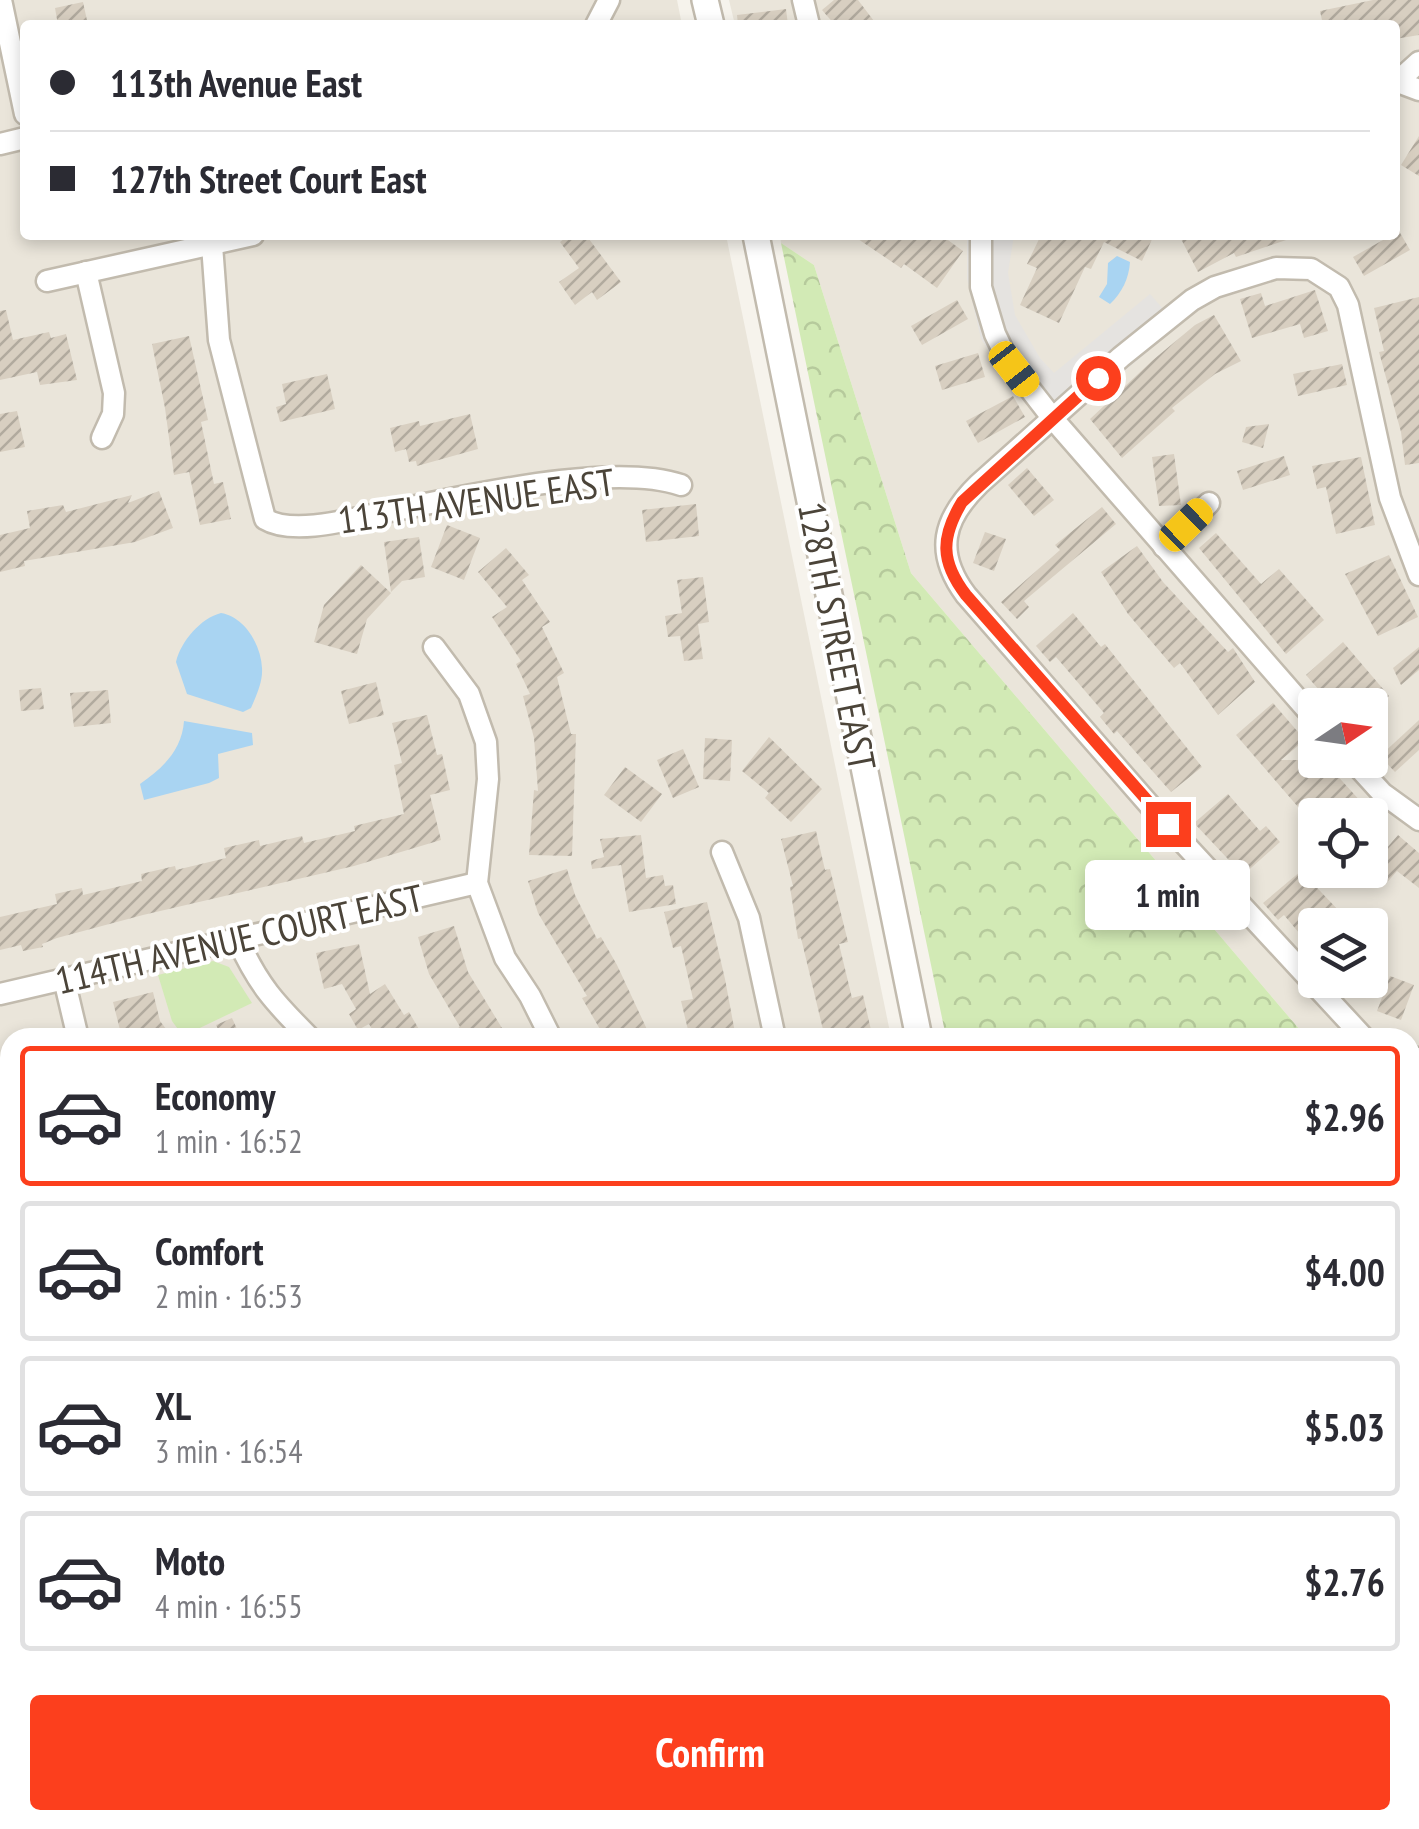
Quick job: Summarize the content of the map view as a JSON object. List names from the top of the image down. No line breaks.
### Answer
{"streets":{"street":["113TH AVENUE EAST","128TH STREET EAST","114TH AVENUE COURT EAST"]},"north":"right","page":{"banner":["113th Avenue East","127th Street Court East"],"bubble":"1 min","list":[{"name":"Economy","note":"1 min · 16:52","value":"$2.96"},{"name":"Comfort","note":"2 min · 16:53","value":"$4.00"},{"name":"XL","note":"3 min · 16:54","value":"$5.03"},{"name":"Moto","note":"4 min · 16:55","value":"$2.76"}],"buttons":"Confirm"}}
